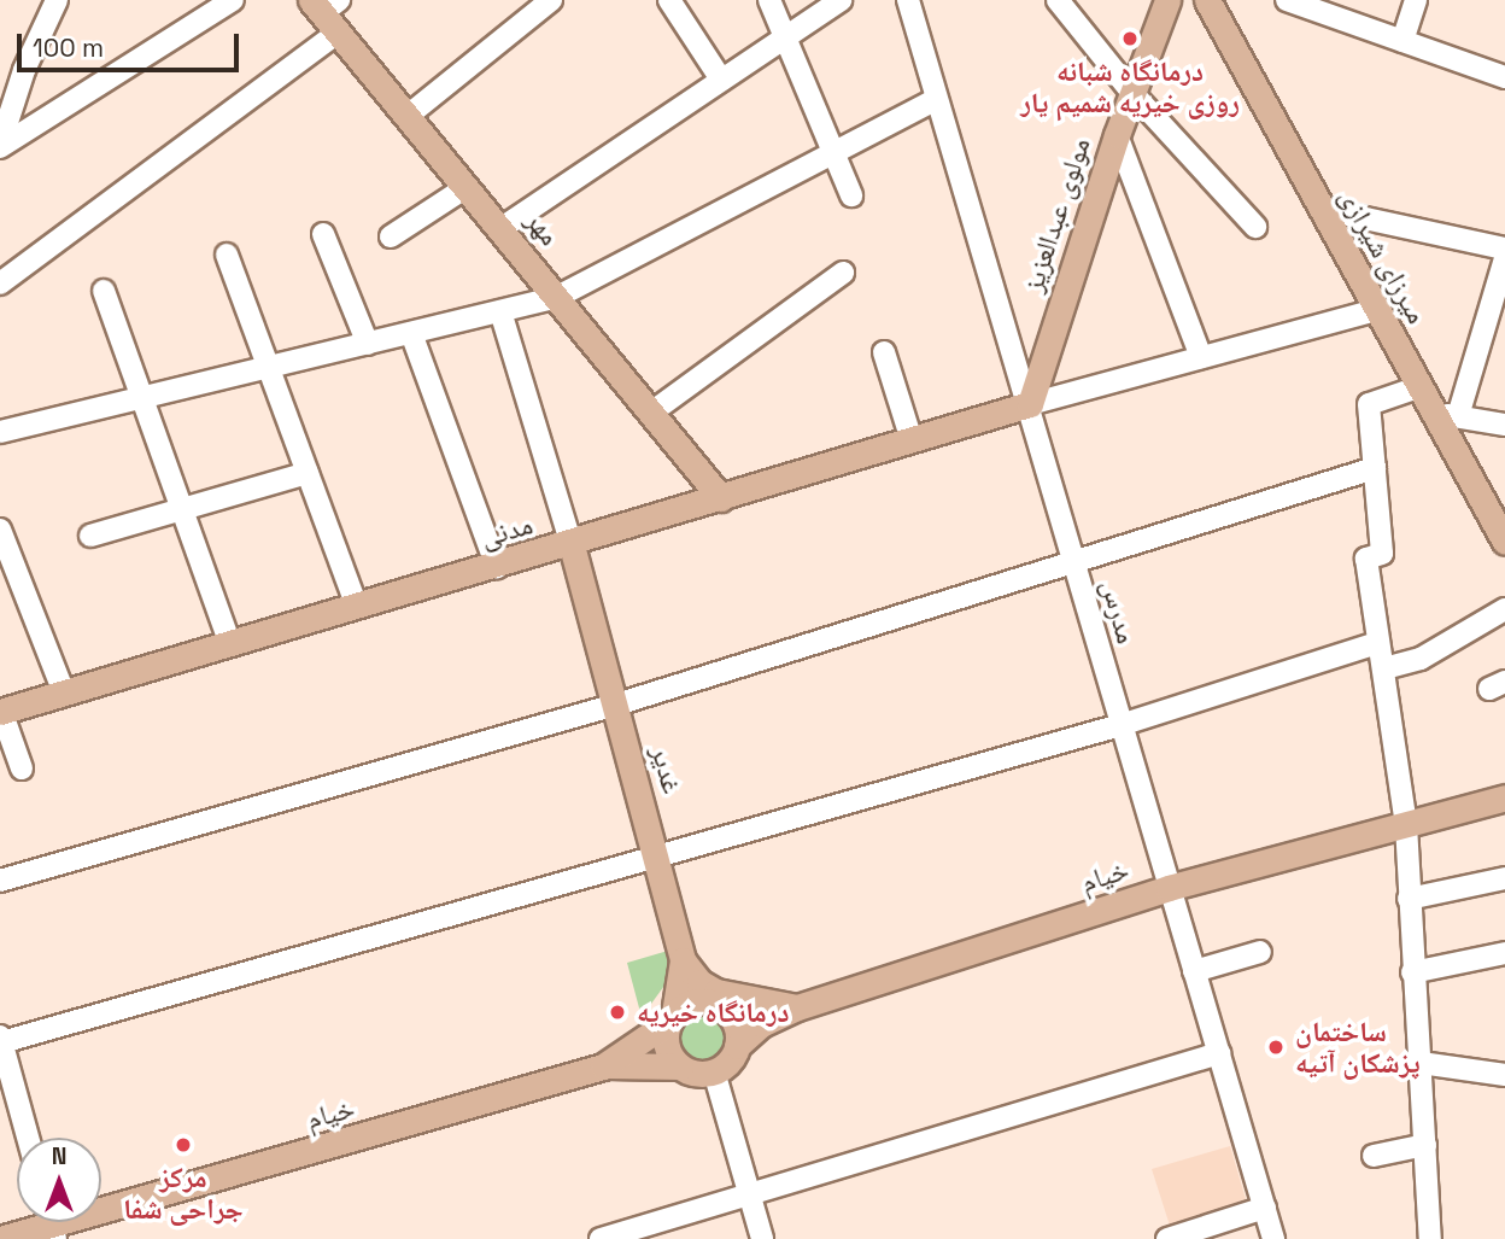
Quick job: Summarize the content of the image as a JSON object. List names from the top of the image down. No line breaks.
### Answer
{"streets":{"main road":["مولوی عبدالعزیز","مهر","میرزای شیرازی","مدنی","غدیر","خیام"],"street":["مدرس"]},"crossings":[["مولوی عبدالعزیز","مدنی"],["مولوی عبدالعزیز","مدرس"],["مهر","مدنی"],["مدنی","مدرس"],["مدنی","غدیر"],["مدرس","خیام"],["غدیر","خیام"]],"places":["درمانگاه شبانه روزی خیریه شمیم یار","درمانگاه خیریه","ساختمان پزشکان آتیه","مرکز جراحی شفا"],"scale_bar":"100 m","north":"top"}
